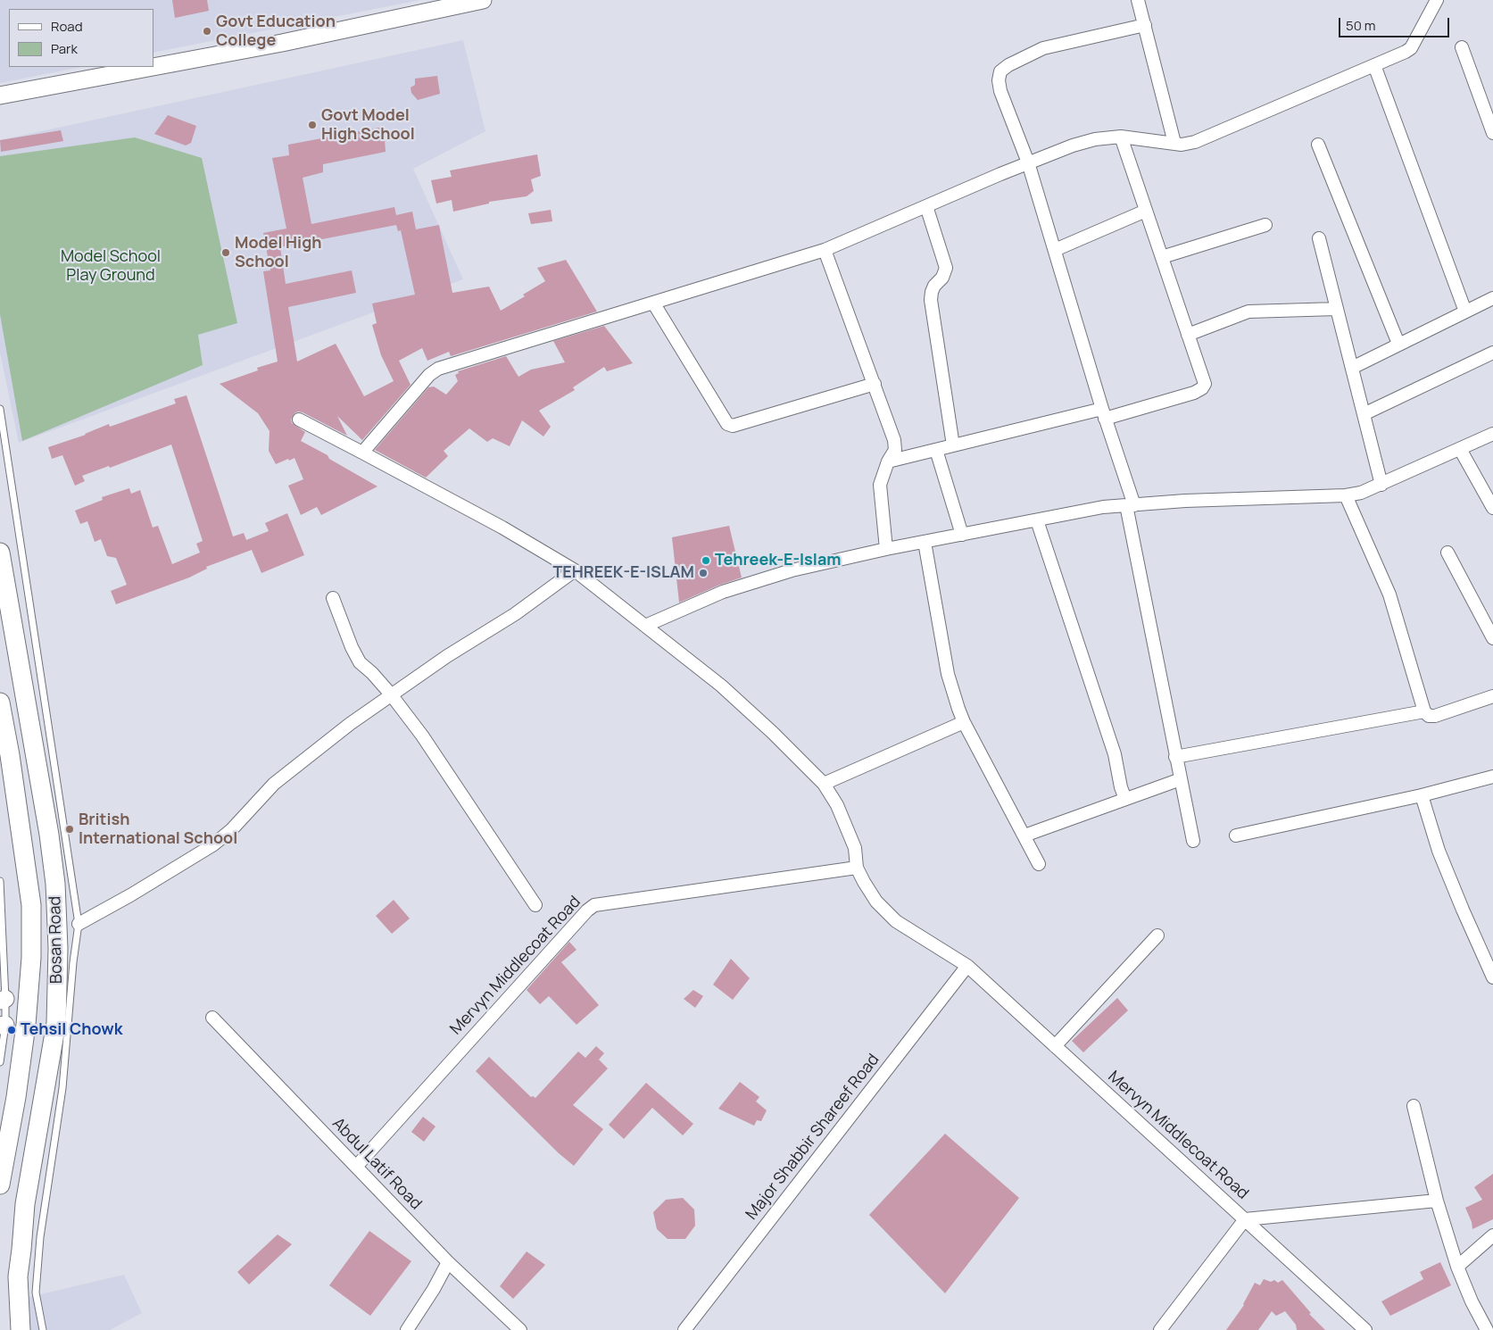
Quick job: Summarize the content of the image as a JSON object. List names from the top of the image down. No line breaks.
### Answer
{"streets":{"main road":["Bosan Road"],"street":["Mervyn Middlecoat Road","Major Shabbir Shareef Road","Abdul Latif Road"]},"crossings":[["Mervyn Middlecoat Road","Major Shabbir Shareef Road"],["Mervyn Middlecoat Road","Abdul Latif Road"]],"parks":["Model School Play Ground"],"places":["Govt Education College","Govt Model High School","Model High School","Tehreek-E-Islam","TEHREEK-E-ISLAM","British International School","Tehsil Chowk"],"legend":["Road","Park"],"scale_bar":"50 m"}
